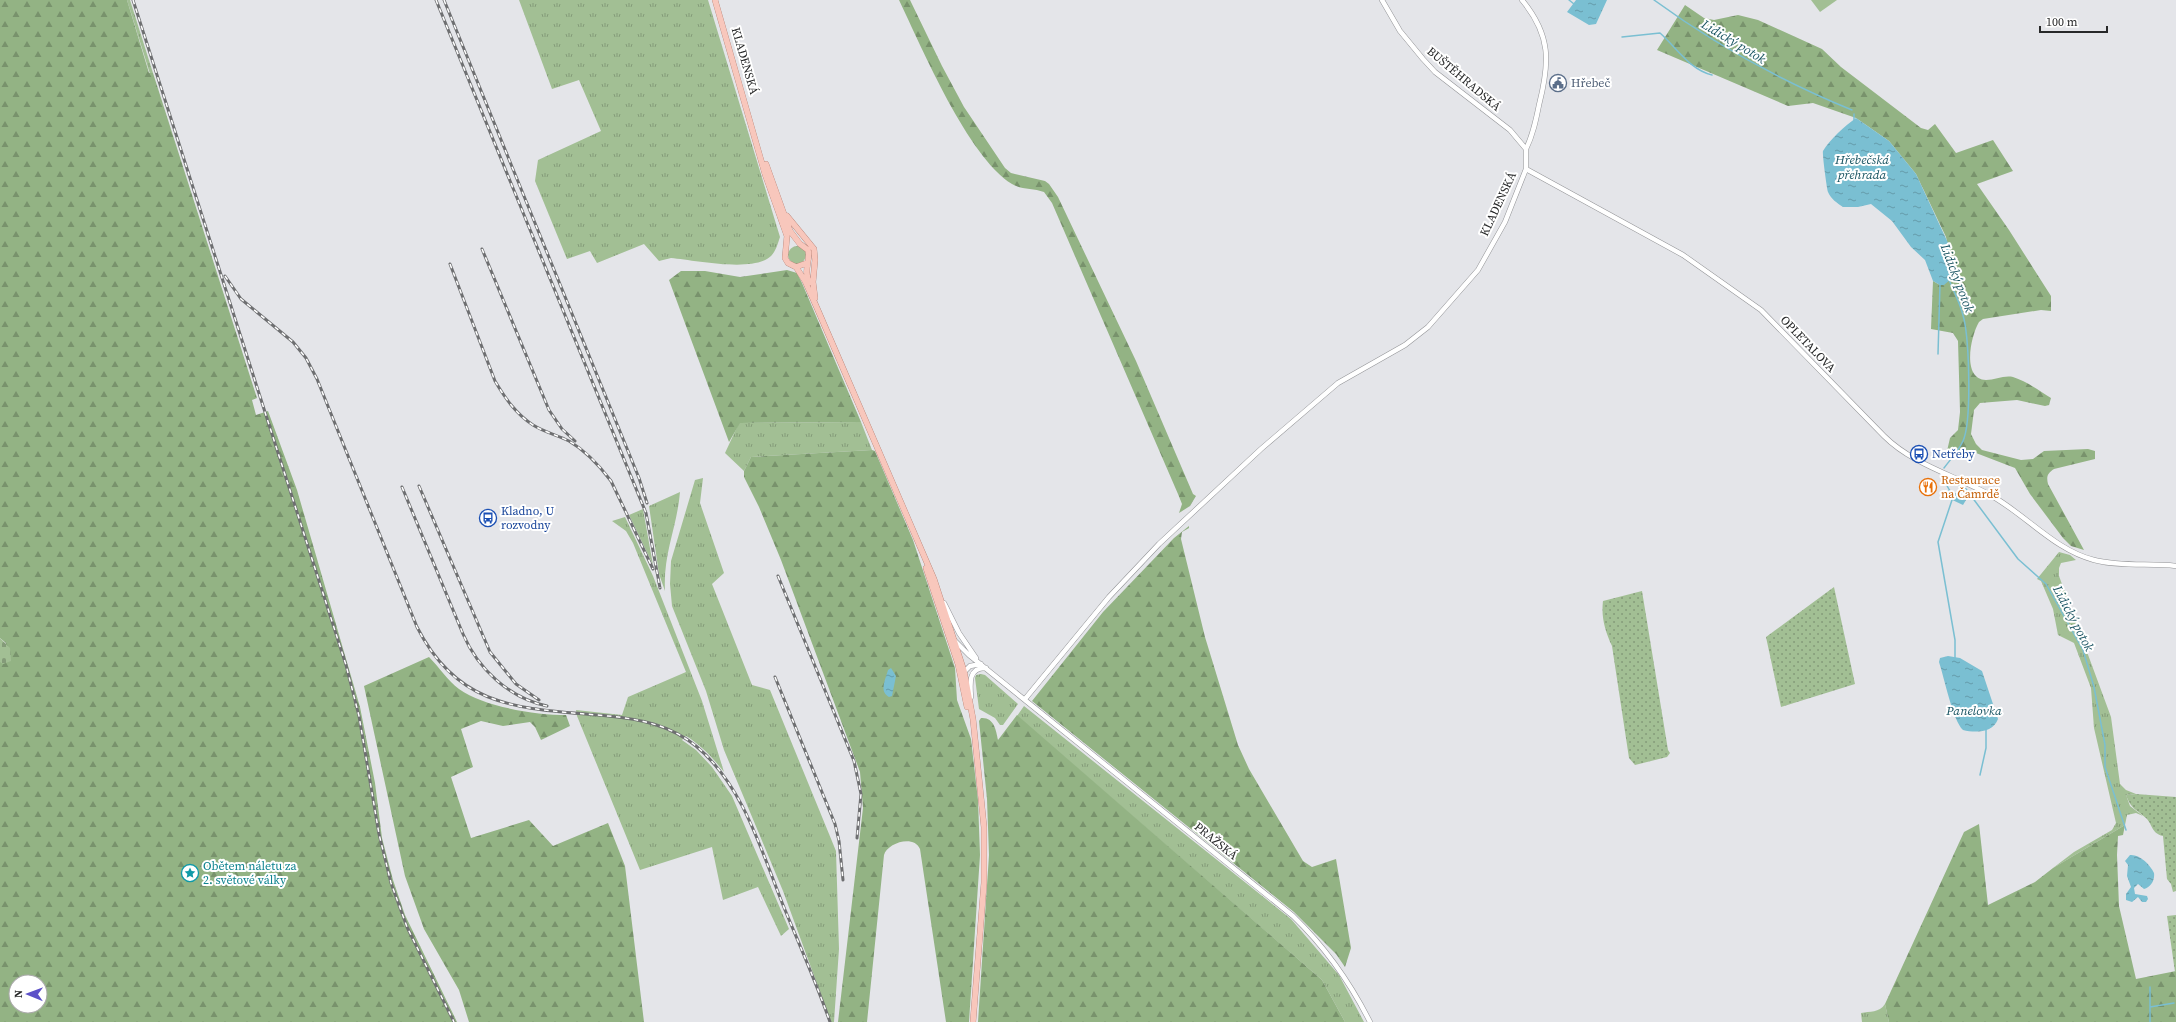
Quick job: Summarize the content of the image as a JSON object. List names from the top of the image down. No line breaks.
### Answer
{"streets":{"main road":["KLADENSKÁ"],"street":["BUŠTĚHRADSKÁ","OPLETALOVA","PRAŽSKÁ"]},"crossings":[["KLADENSKÁ","BUŠTĚHRADSKÁ"],["KLADENSKÁ","OPLETALOVA"],["KLADENSKÁ","PRAŽSKÁ"]],"water":["Lidický potok","Hřebečská přehrada","Panelovka"],"places":{"public building":["Hřebeč"],"bus stop":["Netřeby","Kladno, U rozvodny"],"restaurant":["Restaurace na Čamrdě"],"place":["Obětem náletu za 2. světové války"]},"scale_bar":"100 m","north":"left"}
